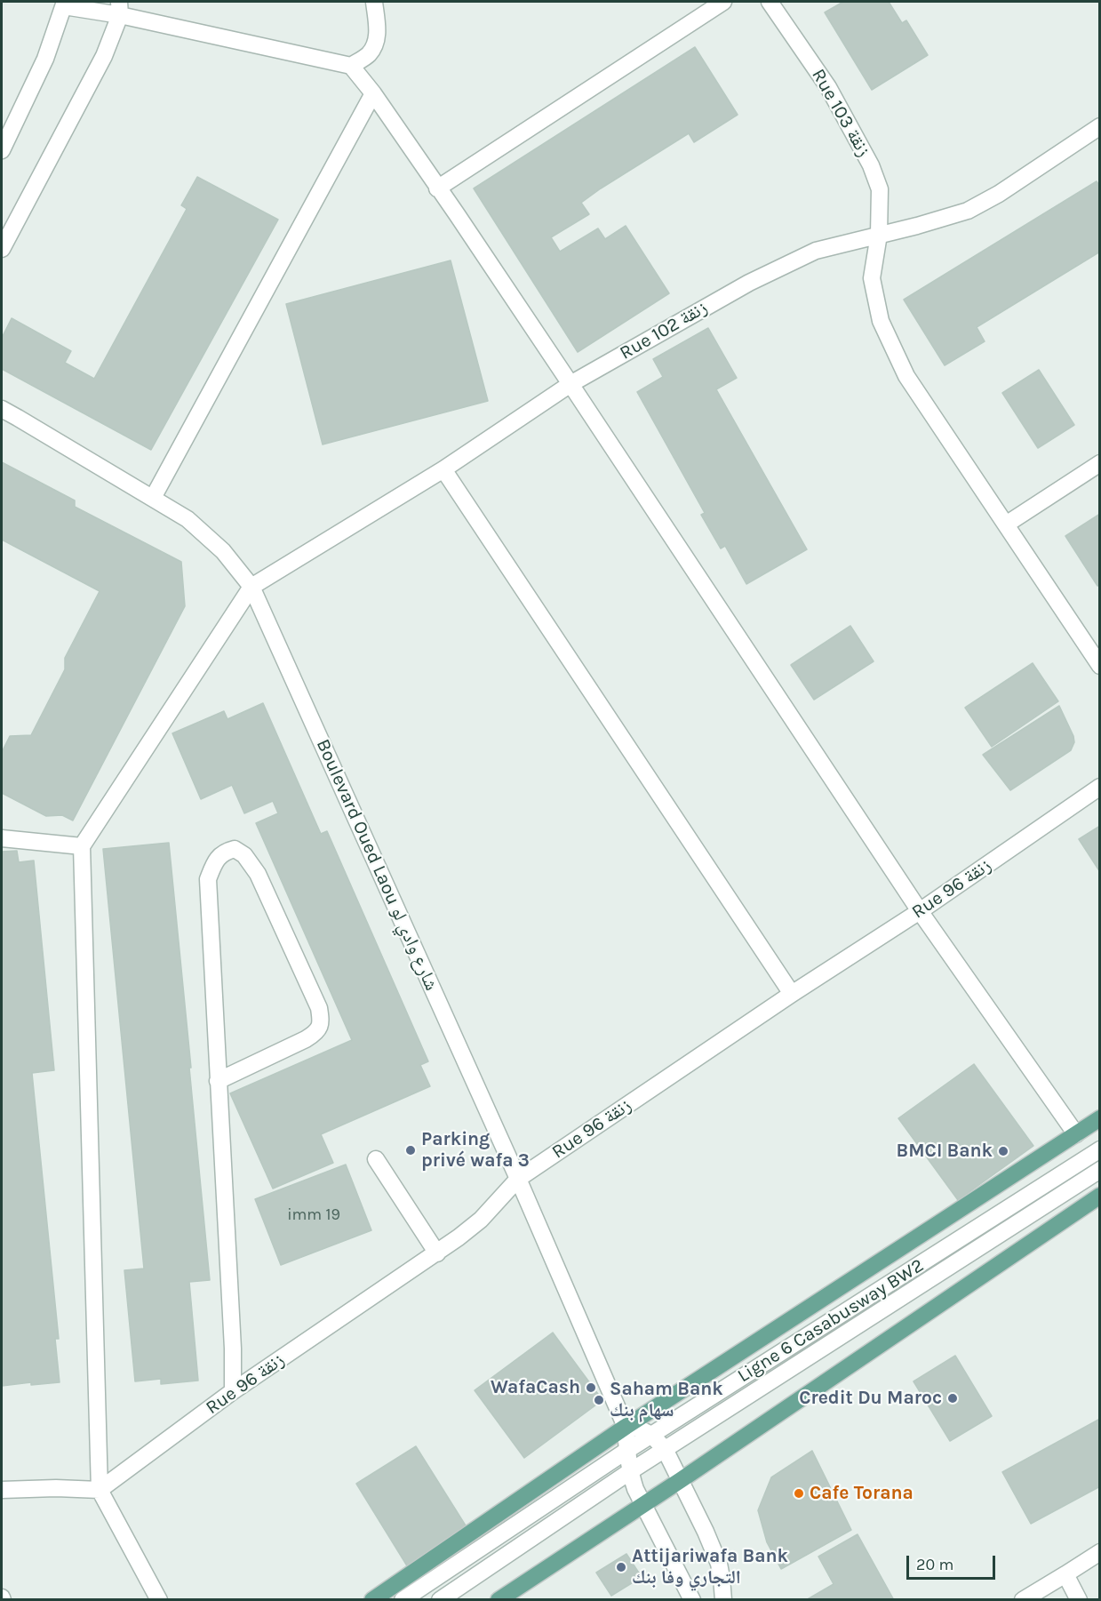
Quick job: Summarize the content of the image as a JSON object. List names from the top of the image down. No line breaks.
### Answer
{"streets":{"street":["Rue 103 زنقة","Rue 102 زنقة","Boulevard Oued Laou شارع وادي لو","Rue 96 زنقة","Ligne 6 Casabusway BW2"]},"crossings":[["Rue 103 زنقة","Rue 102 زنقة"],["Rue 102 زنقة","Boulevard Oued Laou شارع وادي لو"],["Boulevard Oued Laou شارع وادي لو","Rue 96 زنقة"],["Boulevard Oued Laou شارع وادي لو","Ligne 6 Casabusway BW2"]],"places":["Parking privé wafa 3","BMCI Bank","WafaCash","Credit Du Maroc","Saham Bank سهام بنك","Cafe Torana","Attijariwafa Bank التجاري وفا بنك"],"house_numbers":["imm 19"],"scale_bar":"20 m"}
